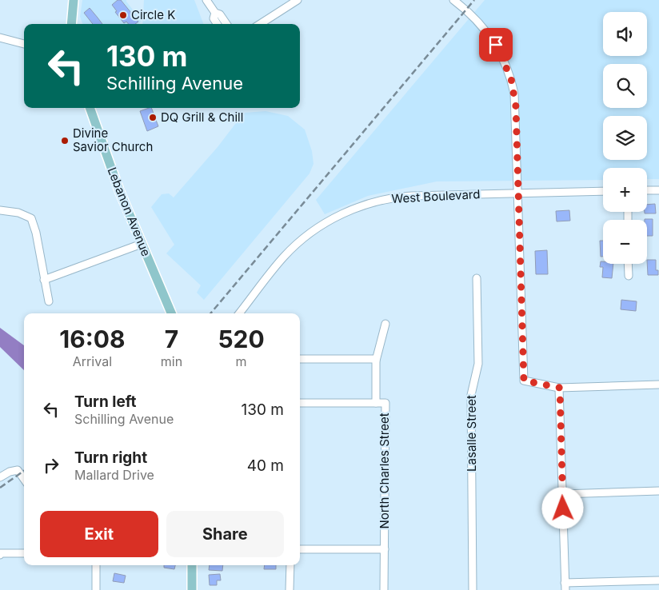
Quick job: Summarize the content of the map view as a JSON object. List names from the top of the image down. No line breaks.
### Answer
{"streets":{"main road":["Lebanon Avenue"],"street":["West Boulevard","Lasalle Street","North Charles Street"]},"places":["Circle K","DQ Grill & Chill","Divine Savior Church"],"page":{"map_buttons":["+","−"],"turn":["130 m","Schilling Avenue"],"eta":["16:08","Arrival","7","min","520","m"],"list":[{"name":"Turn left","note":"Schilling Avenue","value":"130 m"},{"name":"Turn right","note":"Mallard Drive","value":"40 m"}],"buttons":["Exit","Share"]}}
